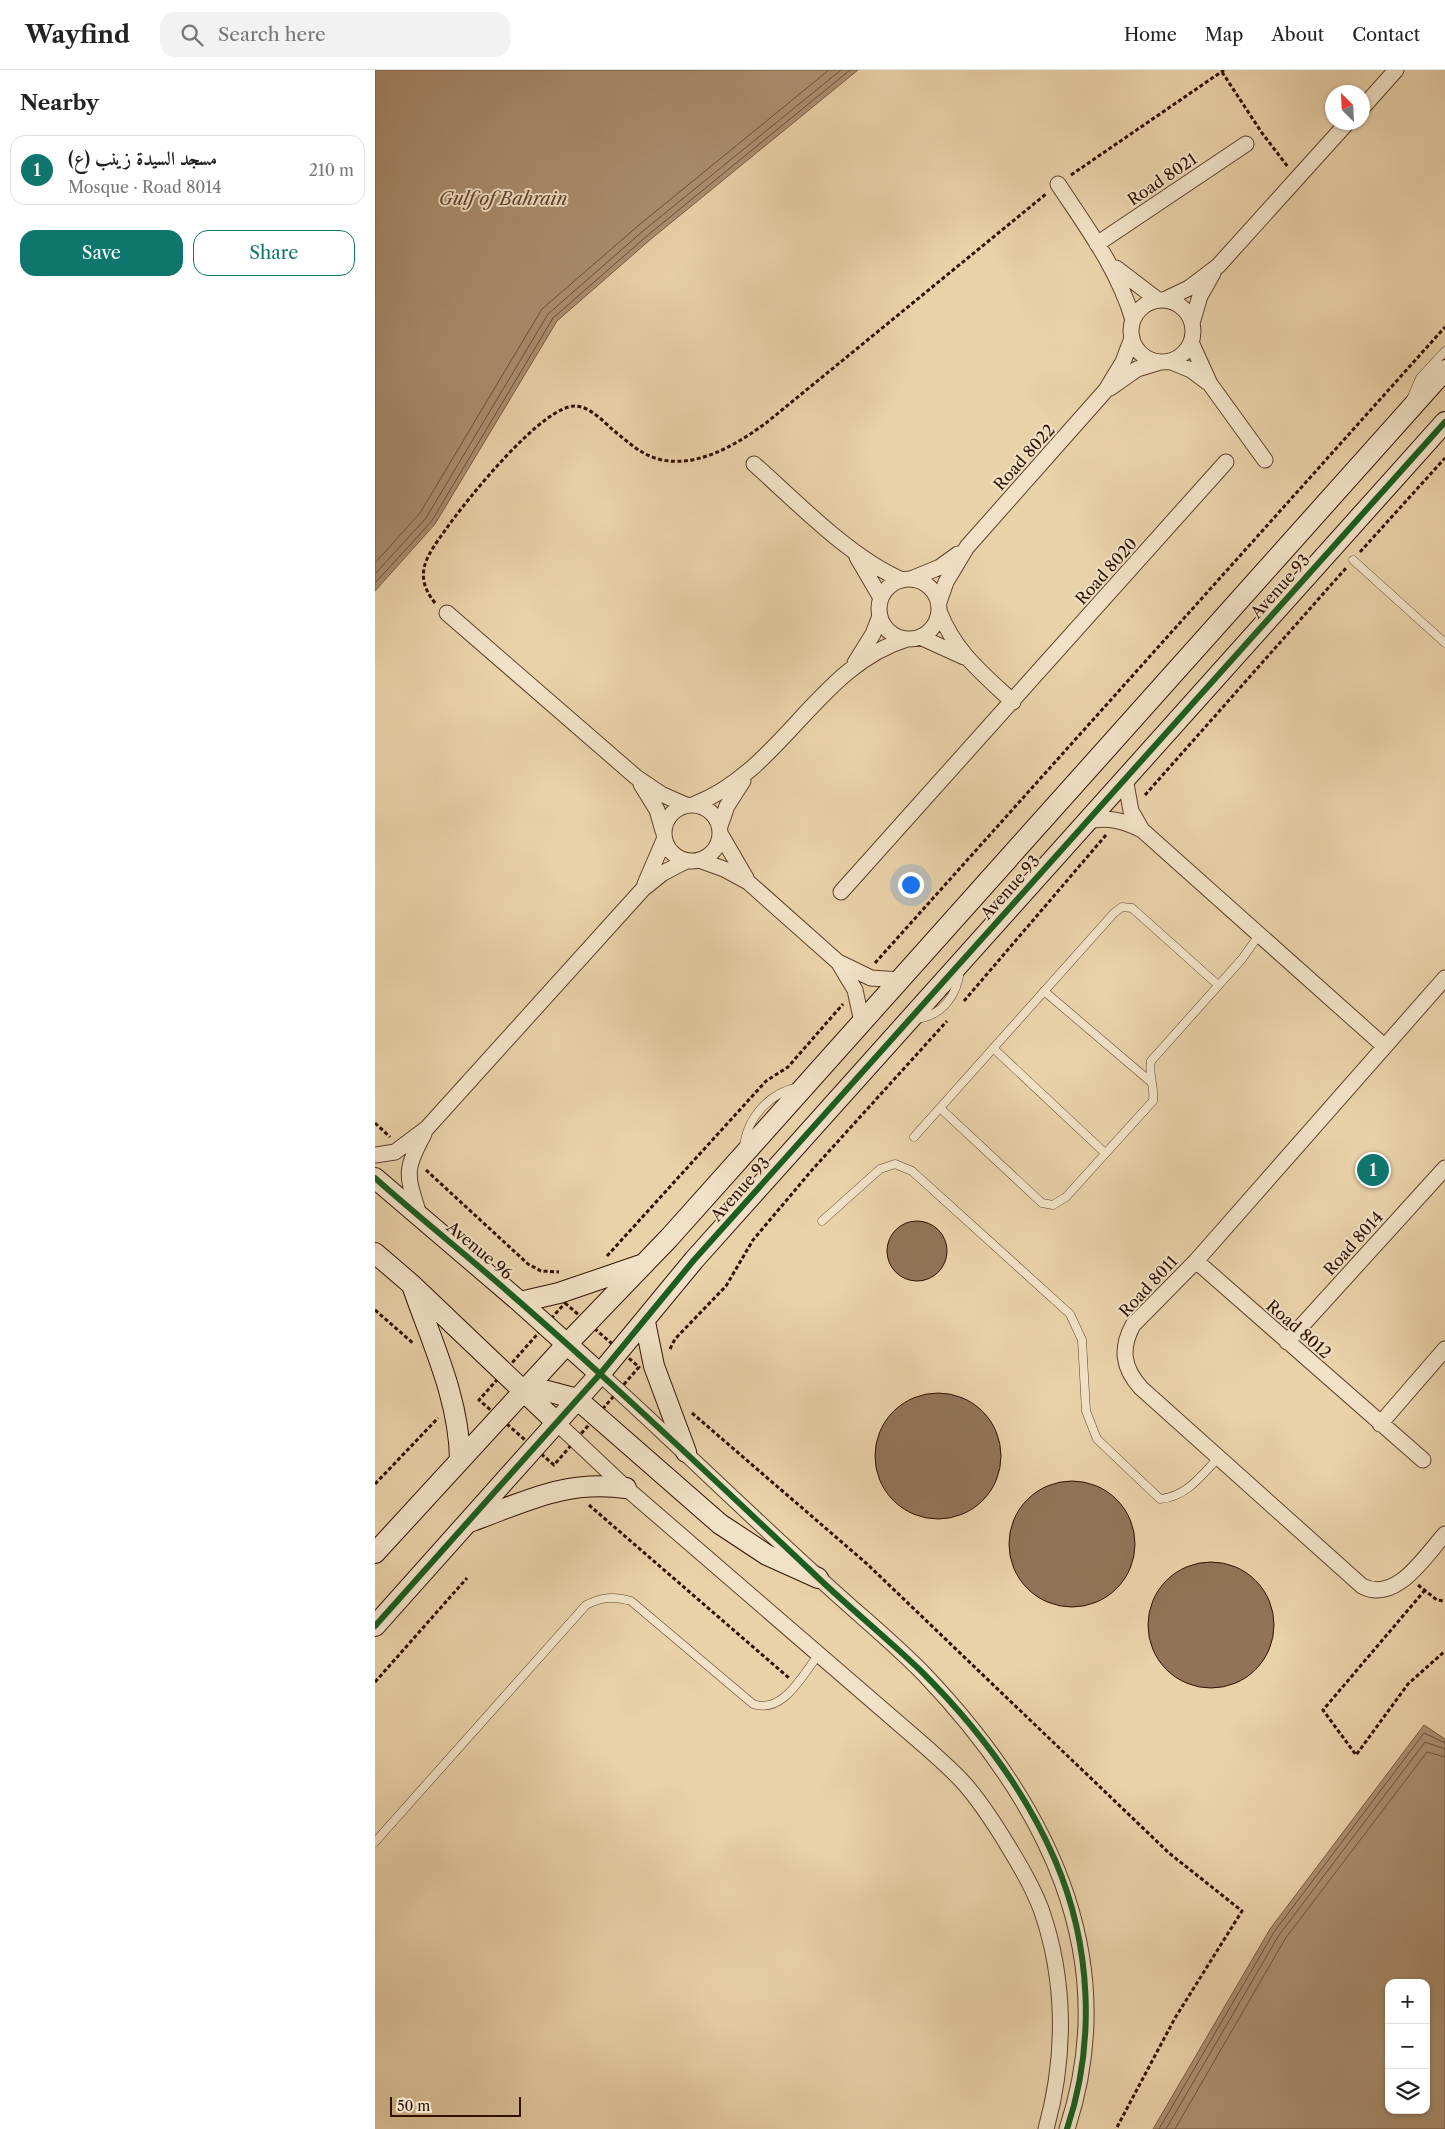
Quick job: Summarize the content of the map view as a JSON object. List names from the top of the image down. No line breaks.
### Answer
{"streets":{"street":["Road 8021","Road 8022","Road 8020","Avenue 93","Road 8014","Avenue 96","Road 8011","Road 8012"]},"crossings":[["Avenue 93","Avenue 96"],["Road 8014","Road 8012"],["Road 8011","Road 8012"]],"water":["Gulf of Bahrain"],"scale_bar":"50 m","north":"top left","page":{"header":"Wayfind","search":"Search here","nav":["Home","Map","About","Contact"],"heading":"Nearby","list":[{"mark":"1","name":"مسجد السيدة زينب (ع)","note":"Mosque · Road 8014","value":"210 m"}],"buttons":["Save","Share"],"pins":"1","map_buttons":["+","−"],"scale":"50 m"}}
